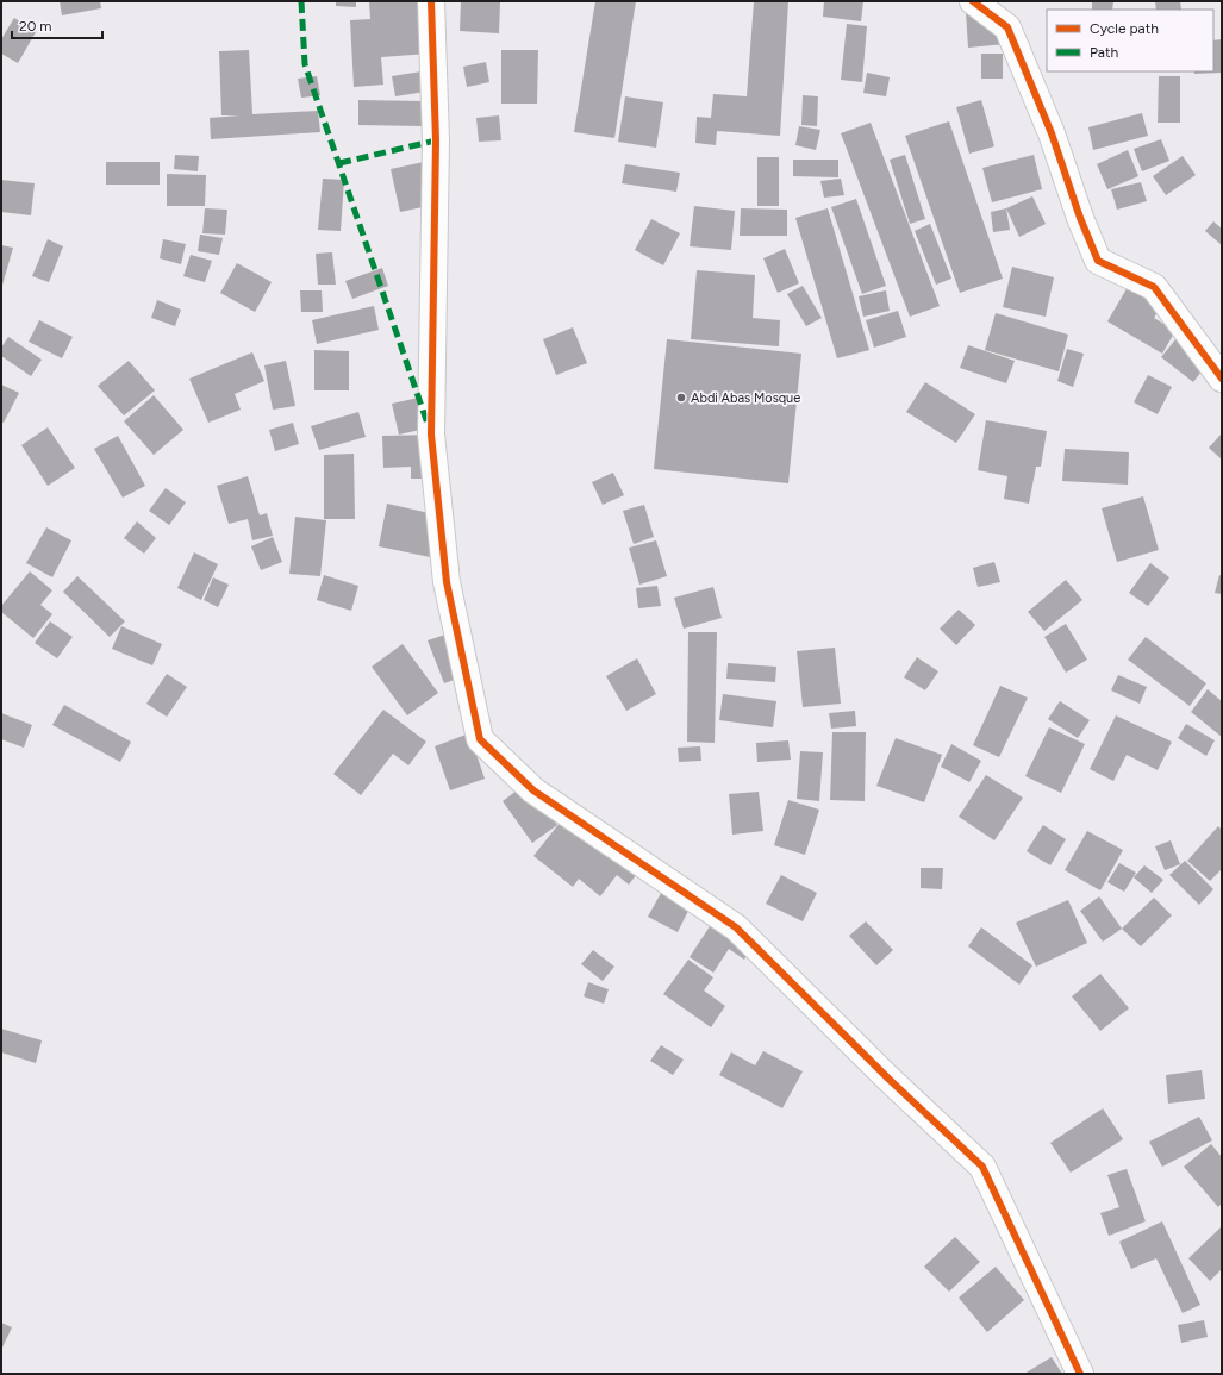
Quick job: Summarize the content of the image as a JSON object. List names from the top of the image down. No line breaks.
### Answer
{"places":["Abdi Abas Mosque"],"legend":["Cycle path","Path"],"scale_bar":"20 m"}
